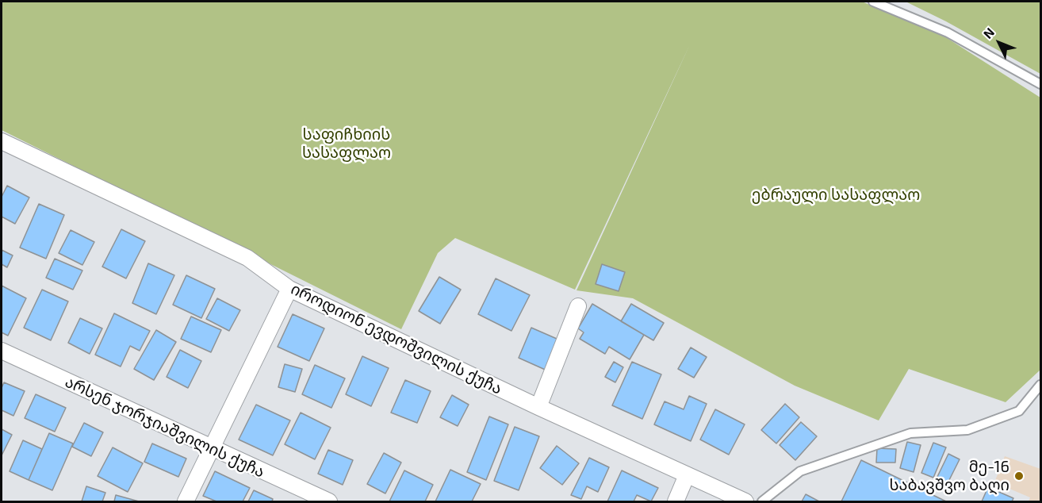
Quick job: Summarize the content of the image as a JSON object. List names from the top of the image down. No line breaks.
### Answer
{"streets":{"street":["იროდიონ ევდოშვილის ქუჩა","არსენ ჯორჯიაშვილის ქუჩა"]},"parks":["საფიჩხიის სასაფლაო","ებრაული სასაფლაო"],"places":["მე-16 საბავშვო ბაღი"],"north":"top left"}
